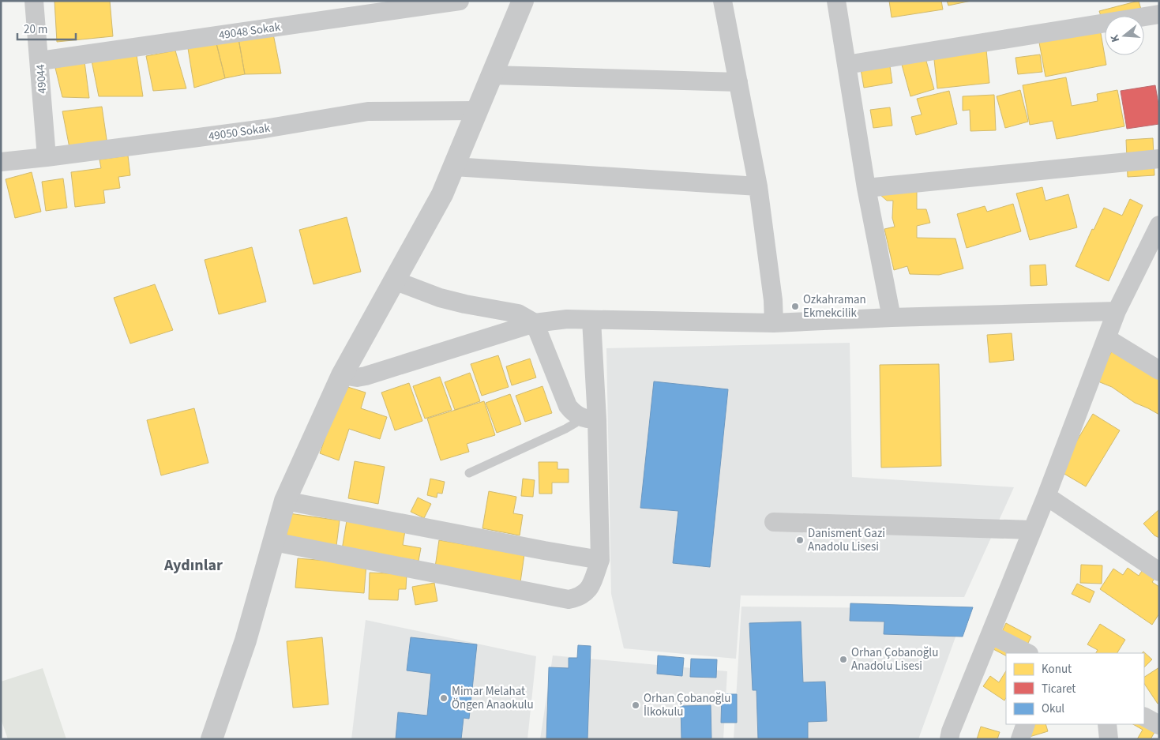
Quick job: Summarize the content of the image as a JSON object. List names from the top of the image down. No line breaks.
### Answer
{"streets":{"street":["49048 Sokak","49044","49050 Sokak"]},"crossings":[["49048 Sokak","49044"],["49044","49050 Sokak"]],"districts":["Aydınlar"],"places":["Ozkahraman Ekmekcilik","Danisment Gazi Anadolu Lisesi","Orhan Çobanoğlu Anadolu Lisesi","Mimar Melahat Öngen Anaokulu","Orhan Çobanoğlu İlkokulu"],"legend":["Konut","Ticaret","Okul"],"scale_bar":"20 m","north":"left"}
